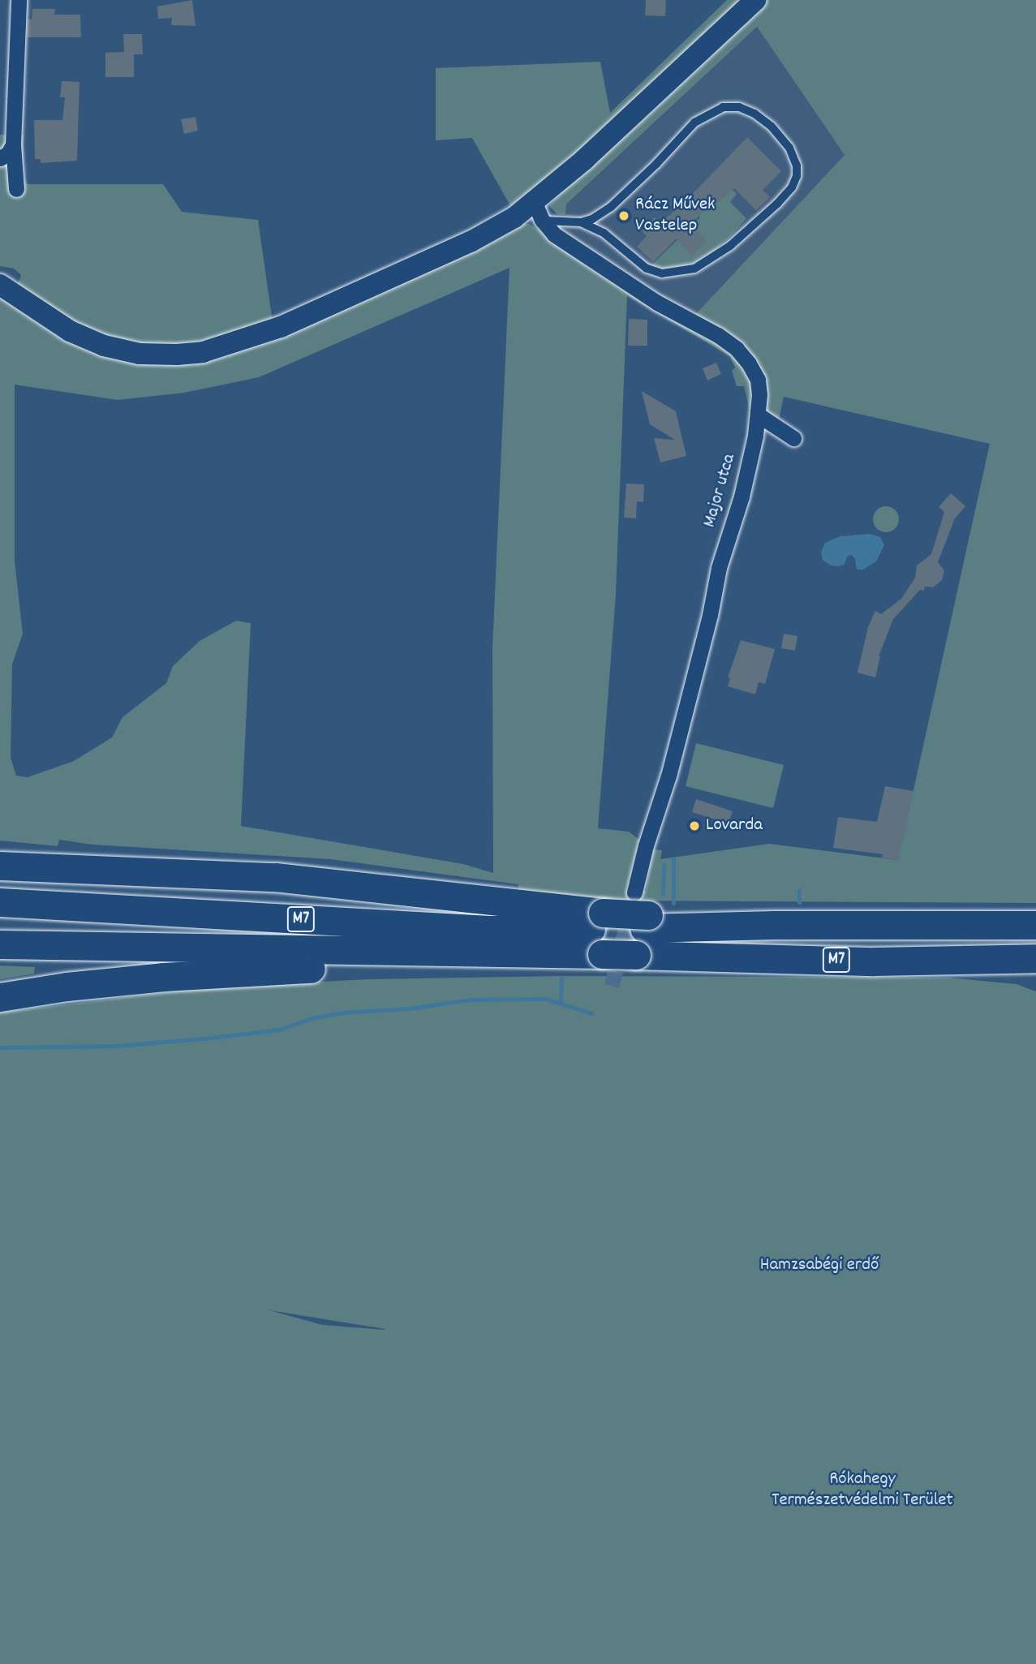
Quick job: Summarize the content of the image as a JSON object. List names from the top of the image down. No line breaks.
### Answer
{"streets":{"highway":["M7"],"street":["Major utca"]},"crossings":[["Major utca","M7"]],"parks":["Hamzsabégi erdő","Rókahegy Természetvédelmi Terület"],"places":["Rácz Művek Vastelep","Lovarda"]}
